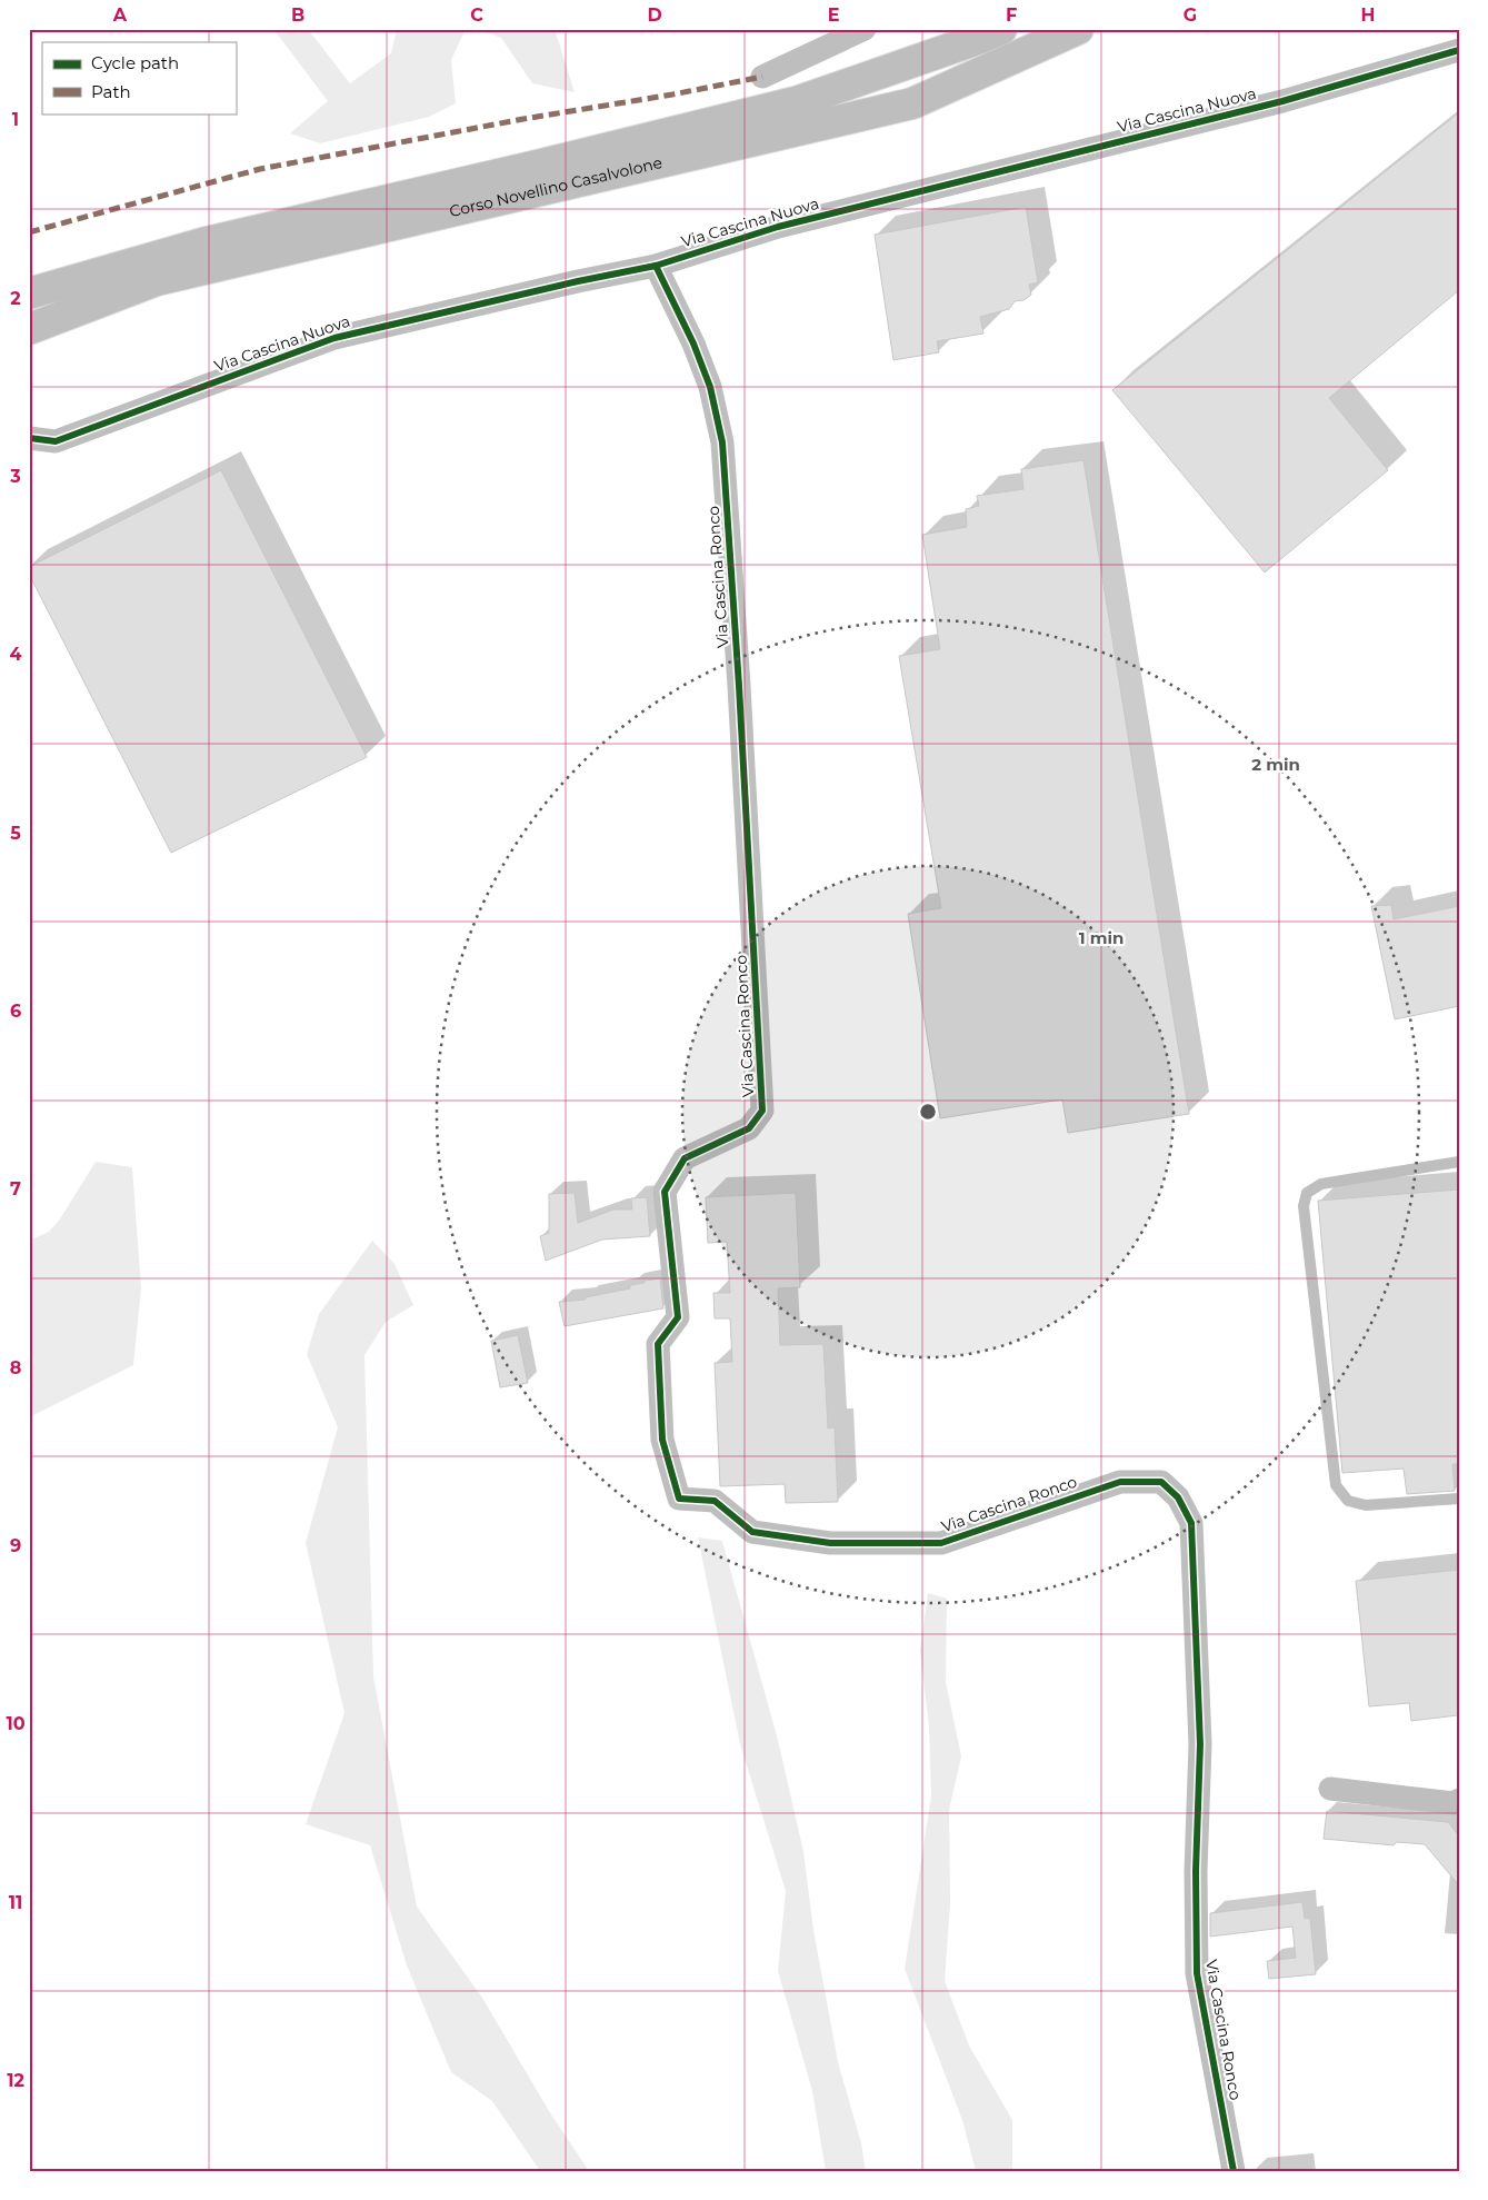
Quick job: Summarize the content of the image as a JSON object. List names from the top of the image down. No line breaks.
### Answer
{"streets":{"highway":["Corso Novellino Casalvolone"],"street":["Via Cascina Nuova","Via Cascina Ronco"]},"crossings":[["Via Cascina Nuova","Via Cascina Ronco"]],"legend":["Cycle path","Path"],"grid":{"columns":["A","B","C","D","E","F","G","H"],"rows":["1","2","3","4","5","6","7","8","9","10","11","12"]},"rings":["2 min","1 min"]}
